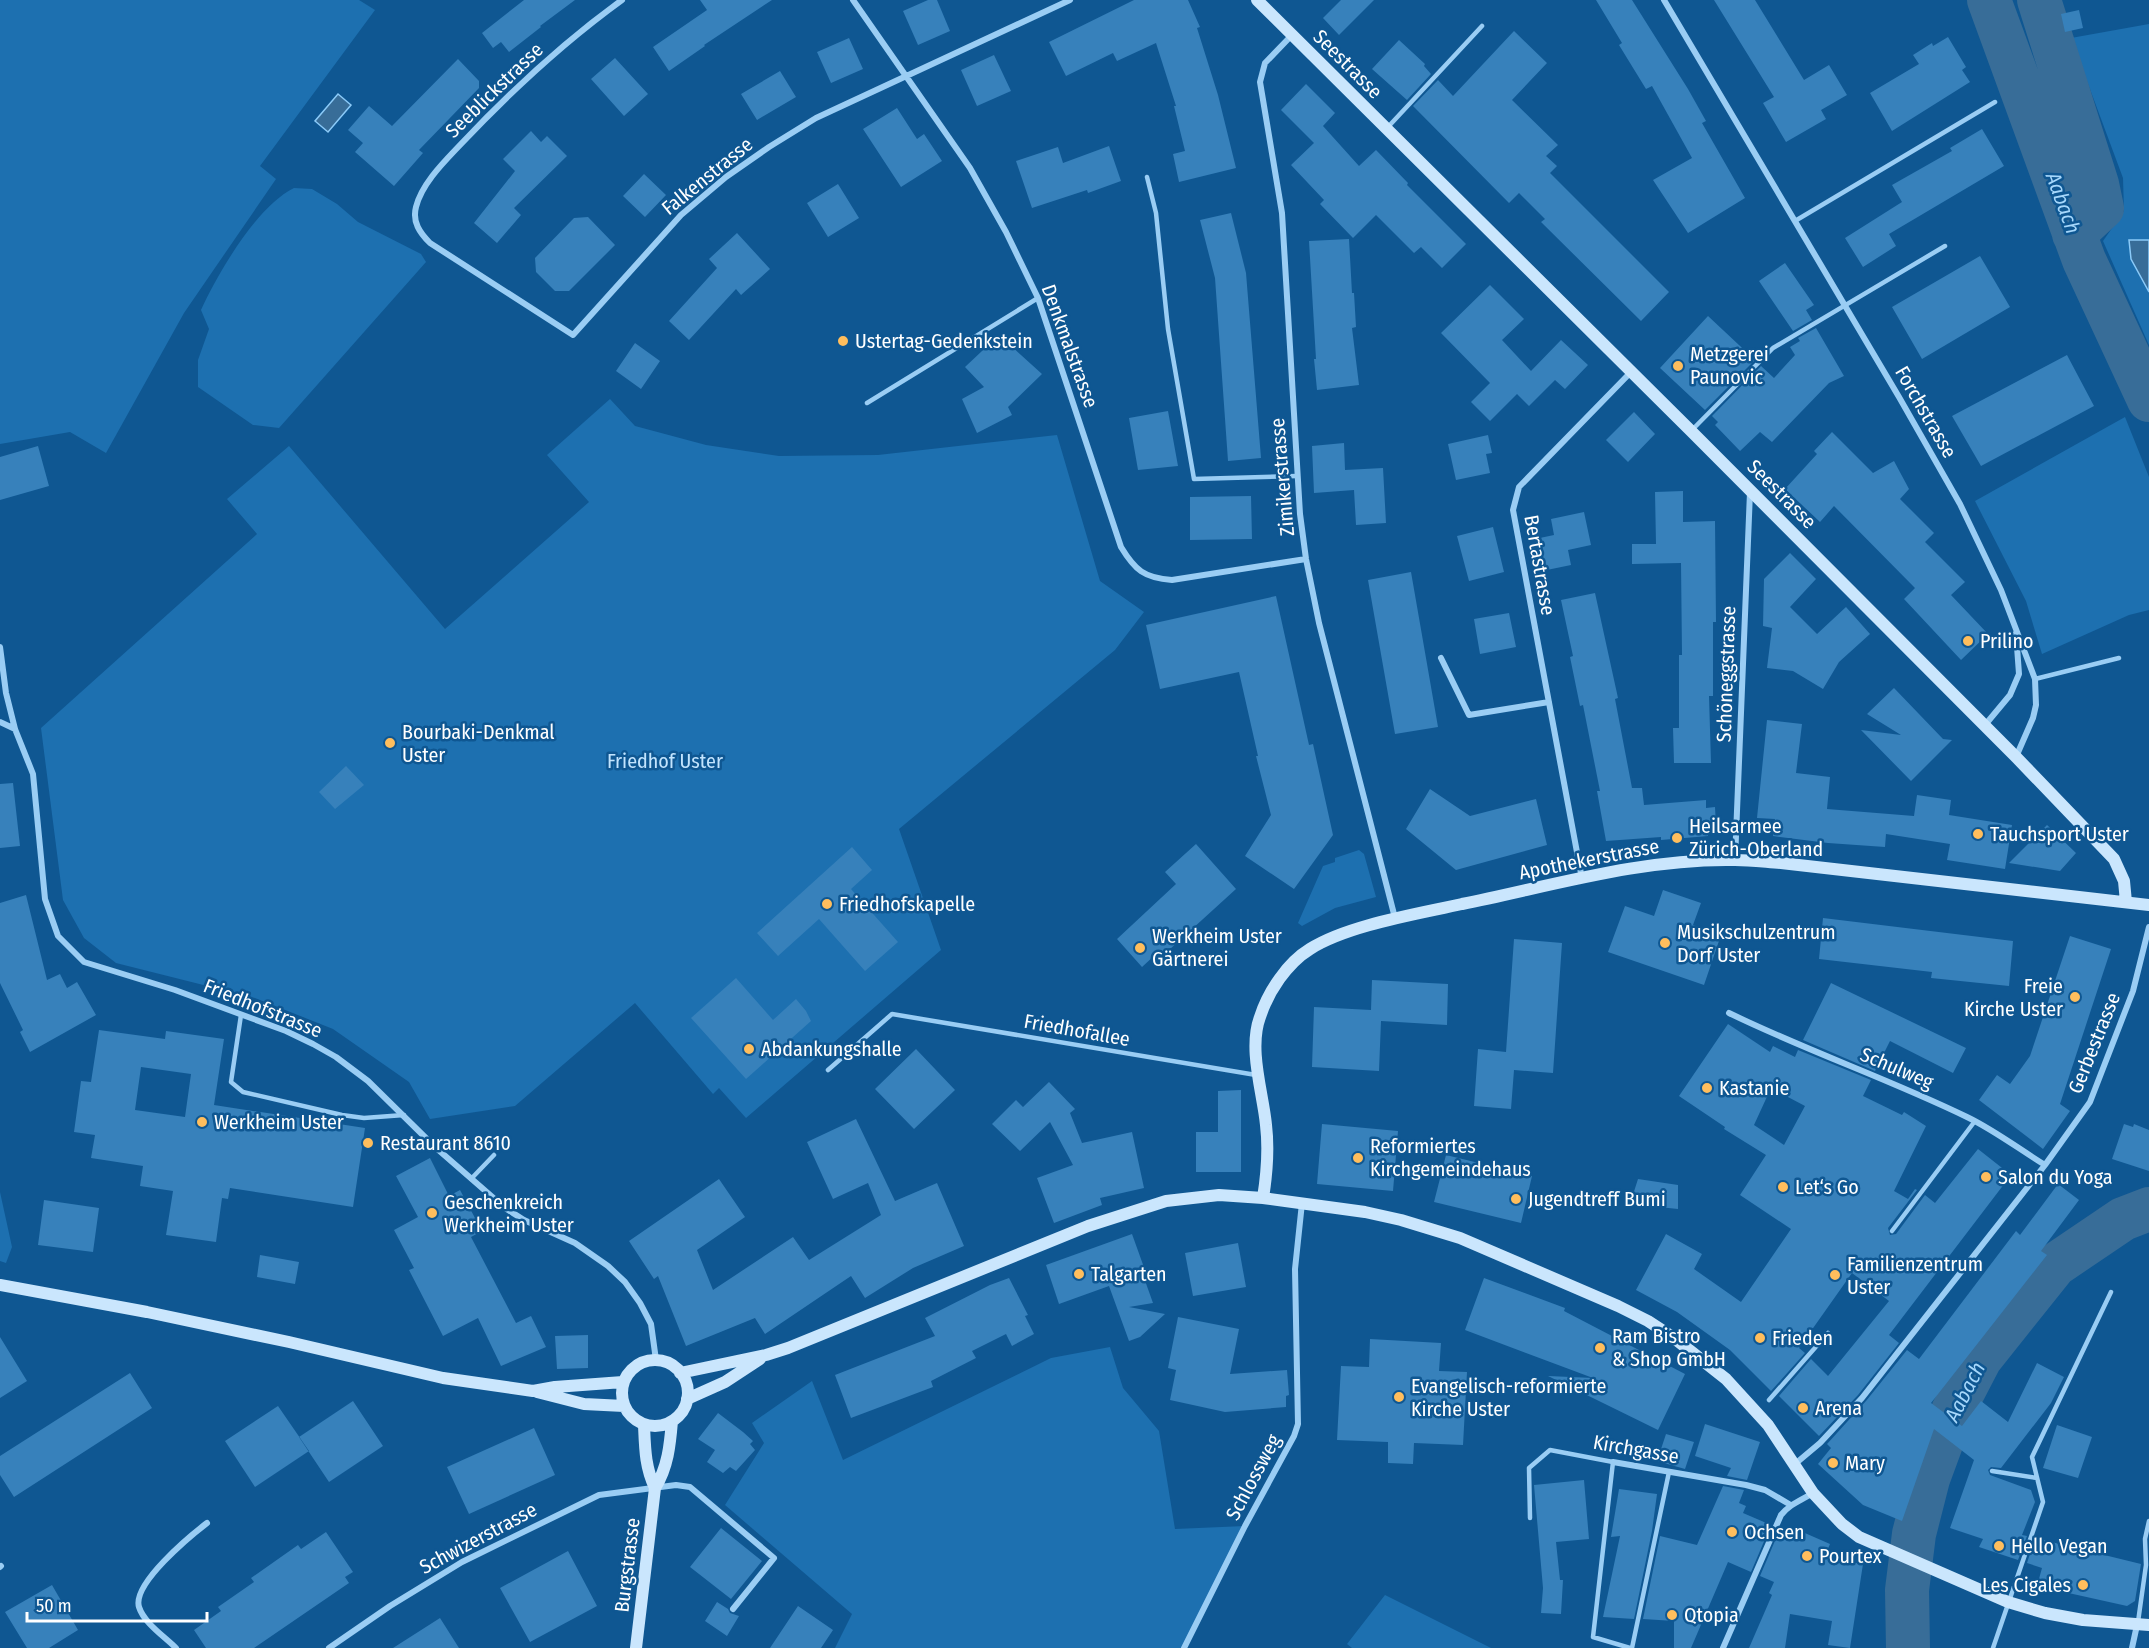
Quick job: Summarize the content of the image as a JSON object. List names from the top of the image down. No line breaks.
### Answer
{"streets":{"street":["Seestrasse","Seeblickstrasse","Falkenstrasse","Denkmalstrasse","Forchstrasse","Zimikerstrasse","Bertastrasse","Schöneggstrasse","Apothekerstrasse","Friedhofstrasse","Gerbestrasse","Schulweg","Kirchgasse","Schlossweg","Schwizerstrasse","Burgstrasse"],"lane":["Friedhofallee"]},"crossings":[["Seestrasse","Forchstrasse"],["Seestrasse","Zimikerstrasse"],["Seestrasse","Bertastrasse"],["Seestrasse","Schöneggstrasse"],["Seestrasse","Apothekerstrasse"],["Seeblickstrasse","Falkenstrasse"],["Falkenstrasse","Denkmalstrasse"],["Denkmalstrasse","Zimikerstrasse"],["Zimikerstrasse","Apothekerstrasse"],["Bertastrasse","Apothekerstrasse"],["Schöneggstrasse","Apothekerstrasse"],["Apothekerstrasse","Friedhofallee"],["Friedhofstrasse","Burgstrasse"],["Gerbestrasse","Schulweg"],["Schwizerstrasse","Burgstrasse"]],"water":["Aabach"],"parks":["Friedhof Uster"],"places":["Ustertag-Gedenkstein","Metzgerei Paunovic","Prilino","Bourbaki-Denkmal Uster","Tauchsport Uster","Heilsarmee Zürich-Oberland","Friedhofskapelle","Musikschulzentrum Dorf Uster","Werkheim Uster Gärtnerei","Freie Kirche Uster","Abdankungshalle","Kastanie","Werkheim Uster","Restaurant 8610","Reformiertes Kirchgemeindehaus","Salon du Yoga","Let‘s Go","Jugendtreff Bumi","Geschenkreich Werkheim Uster","Talgarten","Familienzentrum Uster","Frieden","Ram Bistro & Shop GmbH","Evangelisch-reformierte Kirche Uster","Arena","Mary","Ochsen","Hello Vegan","Pourtex","Les Cigales","Qtopia"],"scale_bar":"50 m"}
